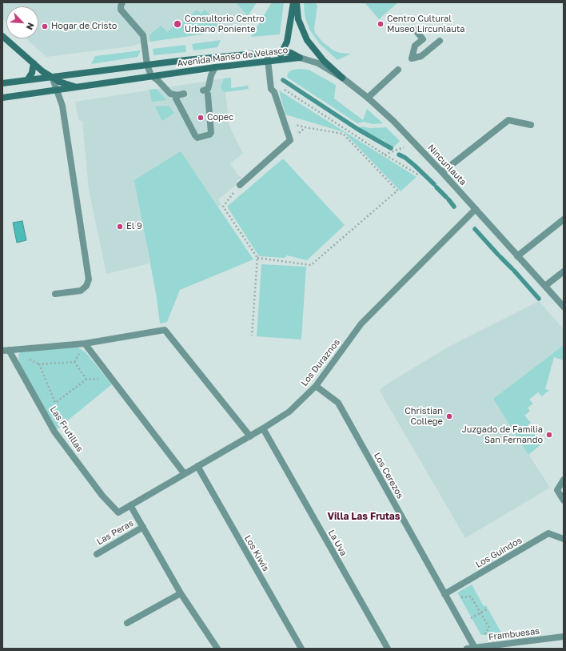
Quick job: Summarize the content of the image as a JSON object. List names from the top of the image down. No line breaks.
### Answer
{"streets":{"main road":["Avenida Manso de Velasco"],"street":["Nincunlauta","Los Duraznos","Las Frutillas","Los Cerezos","Las Peras","La Uva","Los Guindos","Los Kiwis","Frambuesas"]},"crossings":[["Avenida Manso de Velasco","Nincunlauta"],["Nincunlauta","Los Duraznos"],["Los Duraznos","Las Frutillas"],["Los Duraznos","Los Cerezos"],["Los Duraznos","La Uva"],["Los Duraznos","Los Kiwis"],["Los Cerezos","Los Guindos"],["Los Cerezos","Frambuesas"]],"districts":["Villa Las Frutas"],"places":["Consultorio Centro Urbano Poniente","Centro Cultural Museo Lircunlauta","Hogar de Cristo","Copec","El 9","Christian College","Juzgado de Familia San Fernando"],"north":"bottom right"}
